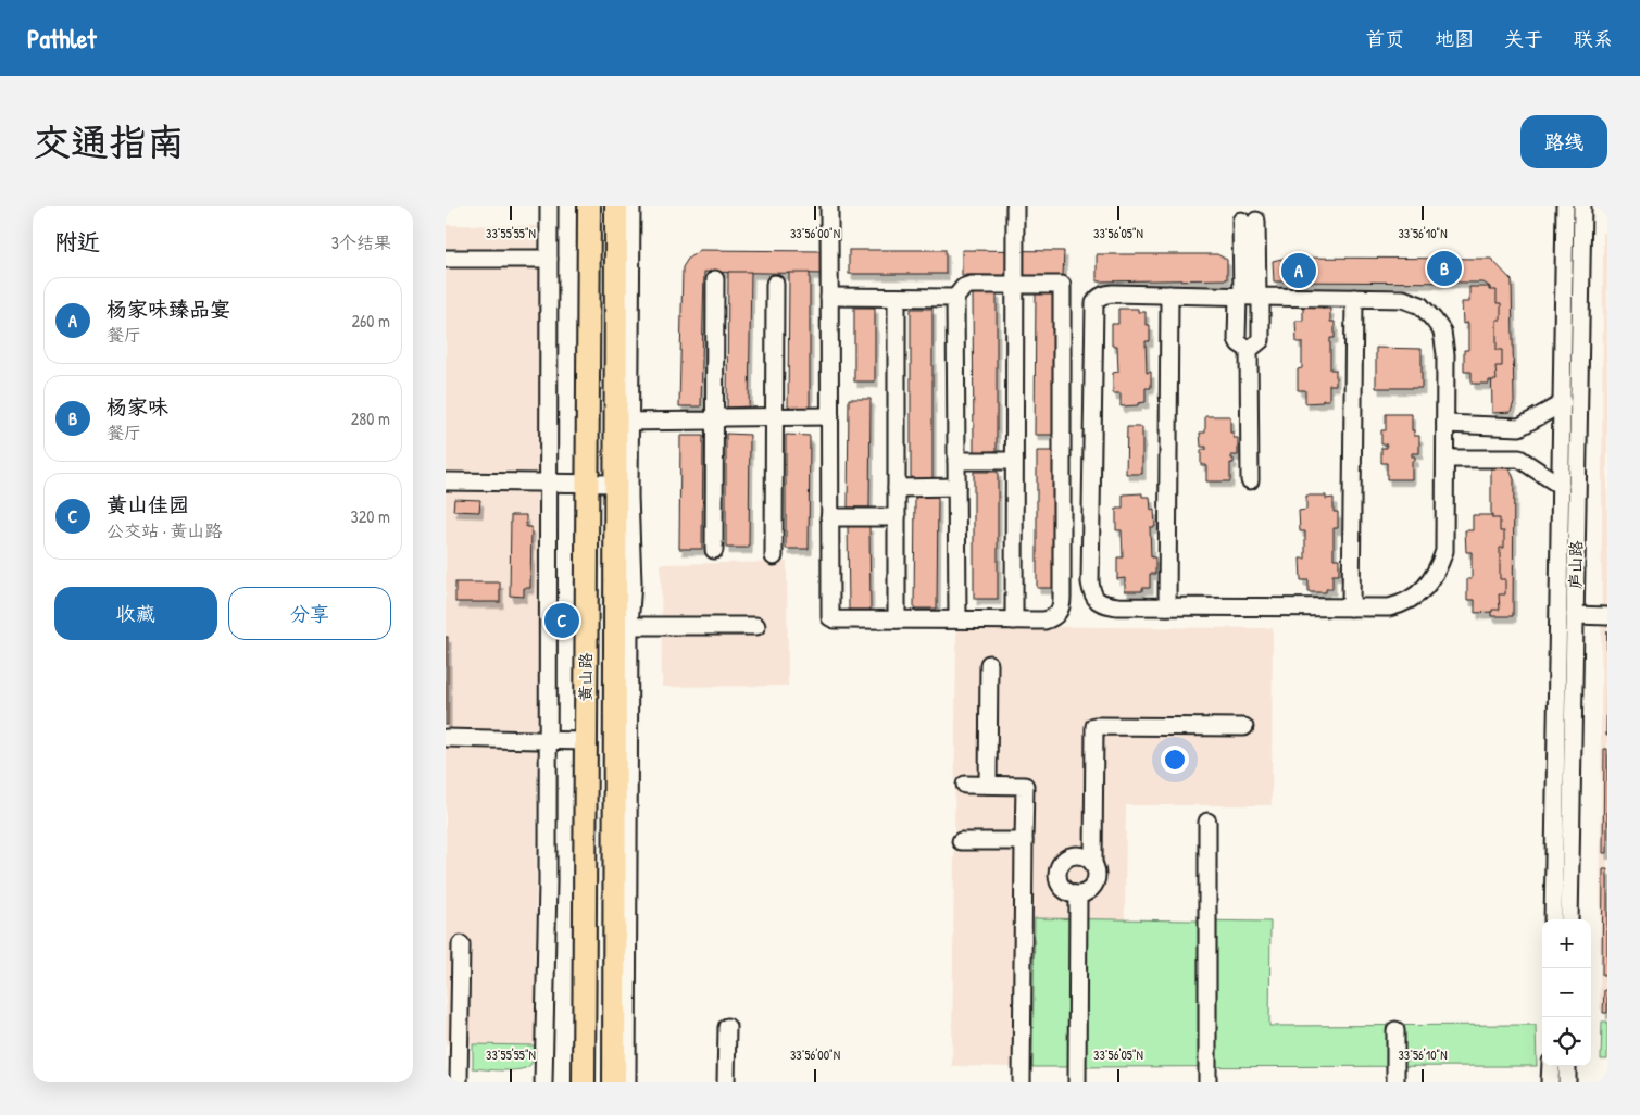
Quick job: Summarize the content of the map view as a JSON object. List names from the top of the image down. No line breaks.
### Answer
{"streets":{"main road":["黄山路"],"street":["庐山路"]},"page":{"header":"Pathlet","nav":["首页","地图","关于","联系"],"buttons":["路线",["收藏","分享"]],"title":"交通指南","heading":["附近","3个结果"],"pins":["B","A","C"],"list":[{"mark":"A","name":"杨家味臻品宴","note":"餐厅","value":"260 m"},{"mark":"B","name":"杨家味","note":"餐厅","value":"280 m"},{"mark":"C","name":"黄山佳园","note":"公交站 · 黄山路","value":"320 m"}],"map_buttons":["+","−"]},"coordinates":["33°55'55\"N","33°56'00\"N","33°56'05\"N","33°56'10\"N"]}
